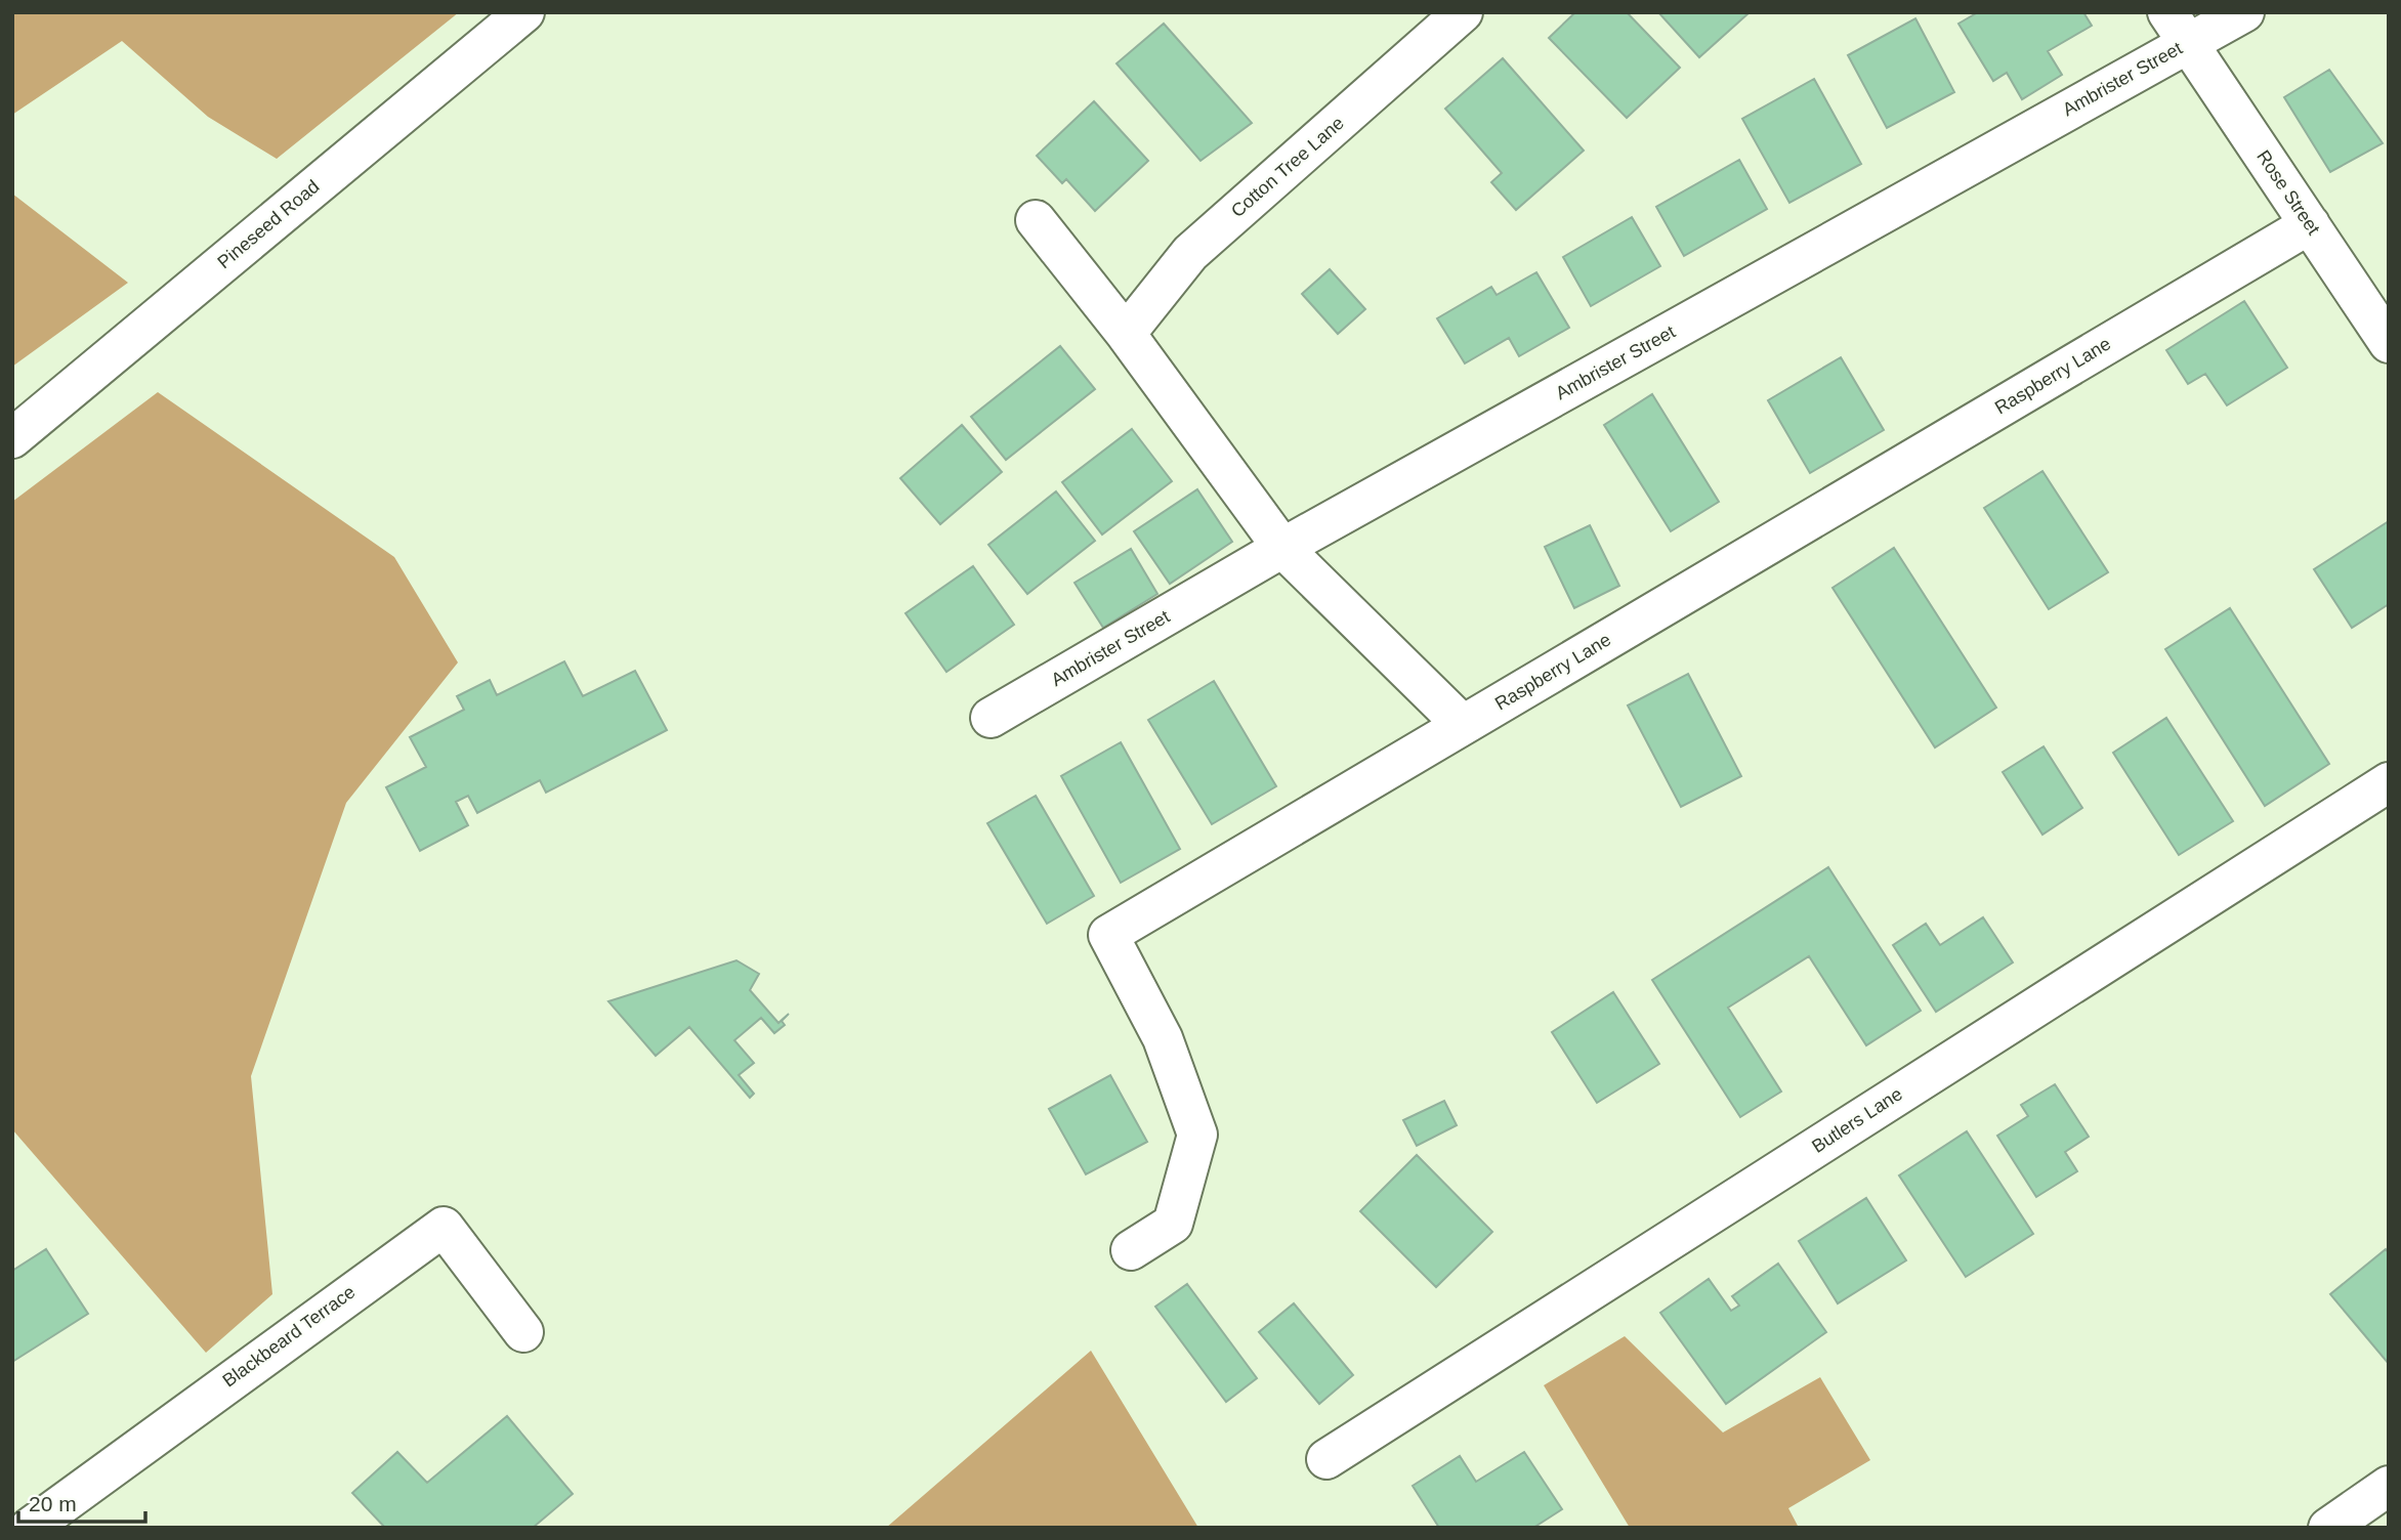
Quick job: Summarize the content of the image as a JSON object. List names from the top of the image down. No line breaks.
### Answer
{"streets":{"street":["Ambrister Street","Cotton Tree Lane","Rose Street","Pineseed Road","Raspberry Lane","Butlers Lane","Blackbeard Terrace"]},"crossings":[["Ambrister Street","Rose Street"],["Rose Street","Raspberry Lane"]],"scale_bar":"20 m"}
